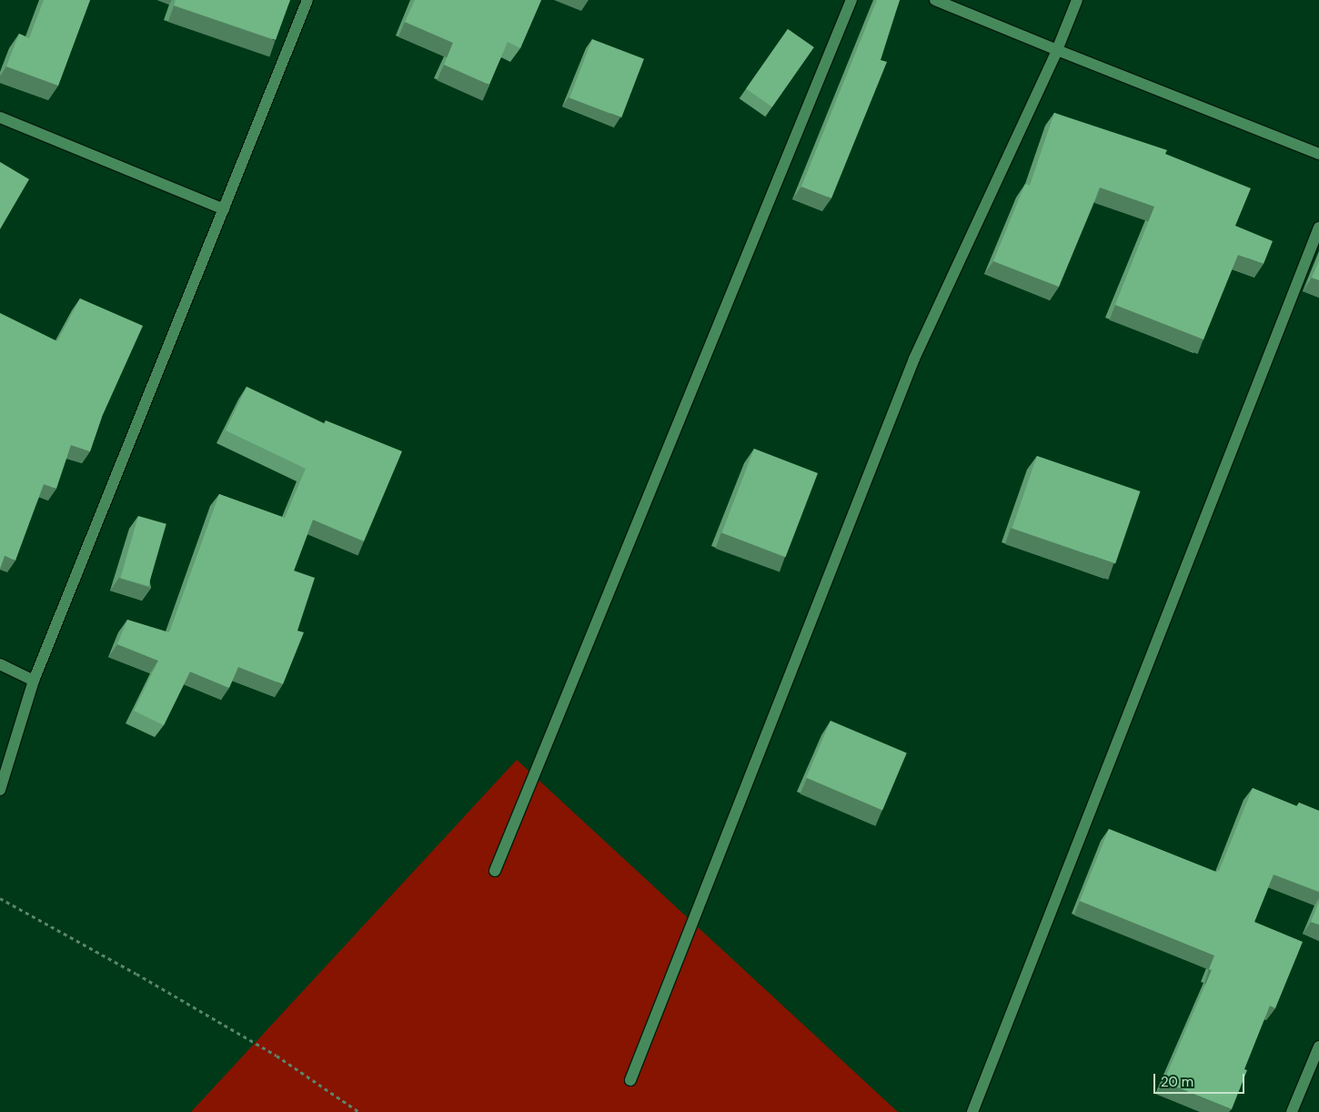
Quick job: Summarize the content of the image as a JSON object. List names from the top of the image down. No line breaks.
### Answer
{"scale_bar":"20 m"}
